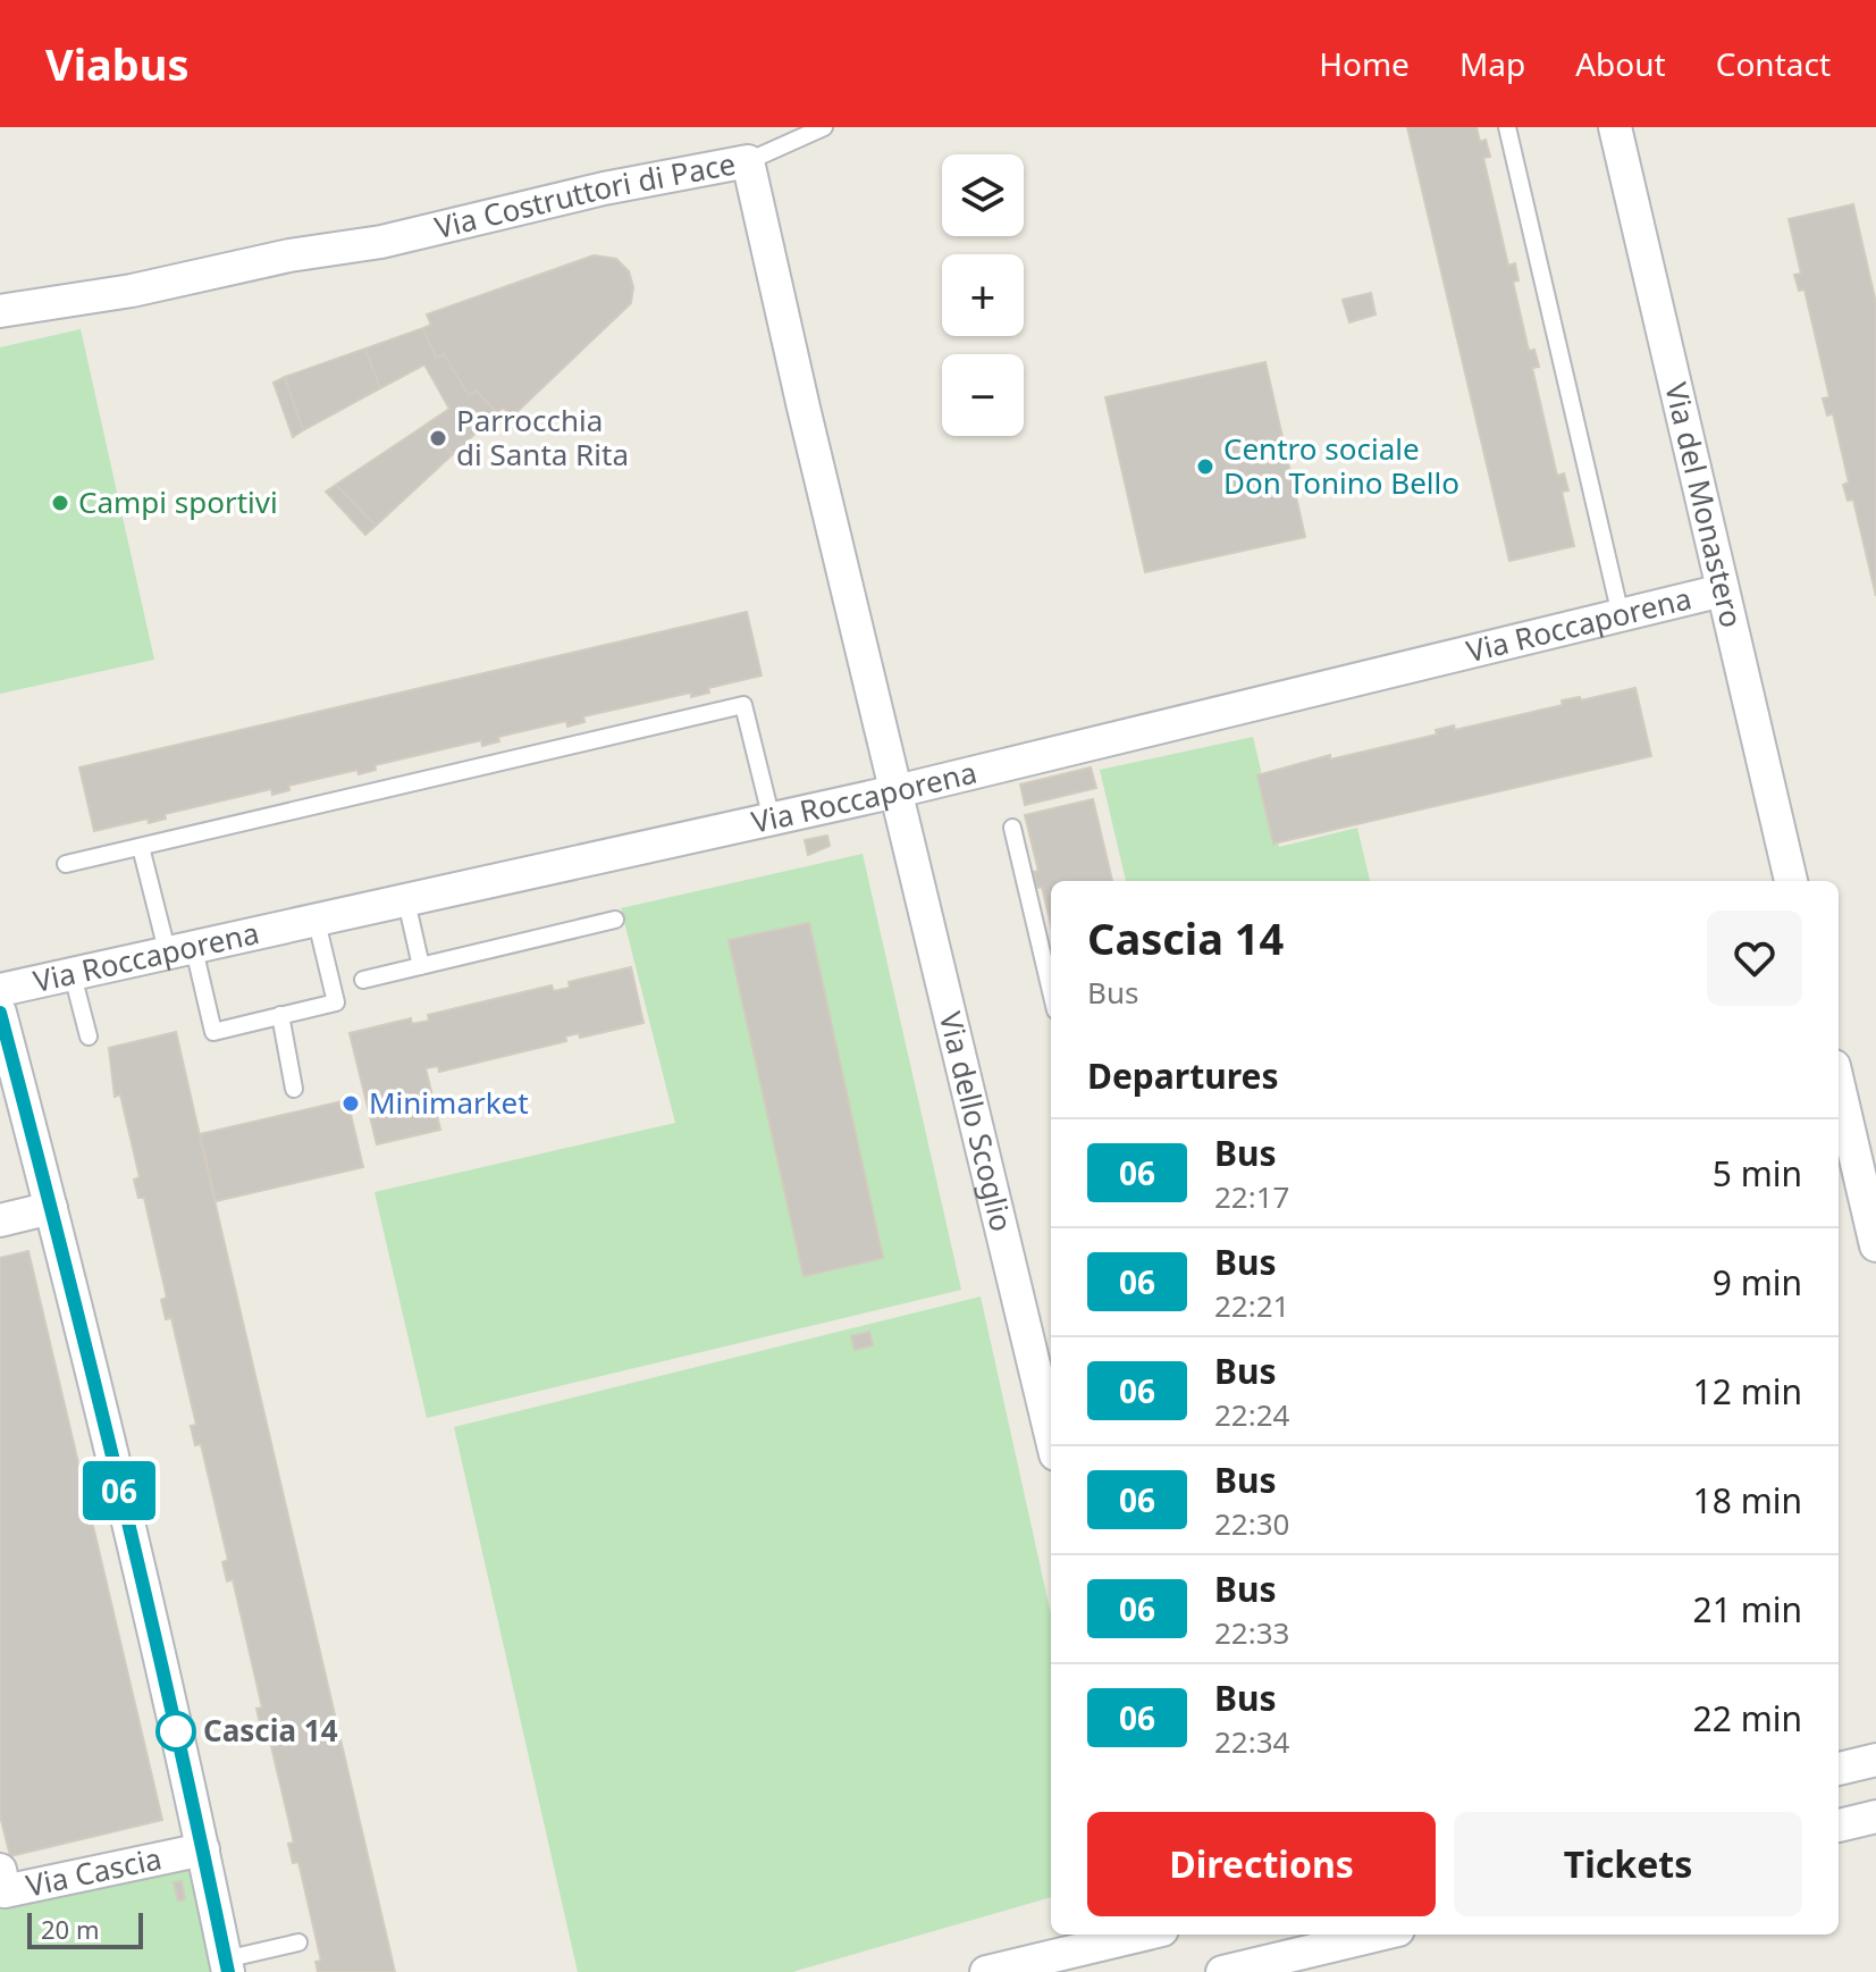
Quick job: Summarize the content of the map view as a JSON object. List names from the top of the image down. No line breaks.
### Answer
{"streets":{"street":["Via Costruttori di Pace","Via del Monastero","Via Roccaporena","Via dello Scoglio","Via Cascia"]},"crossings":[["Via Costruttori di Pace","Via Roccaporena"],["Via Costruttori di Pace","Via dello Scoglio"],["Via del Monastero","Via Roccaporena"],["Via Roccaporena","Via dello Scoglio"]],"places":["Parrocchia di Santa Rita","Centro sociale Don Tonino Bello","Campi sportivi","Minimarket","Cascia 14"],"lines":["bus line 06"],"scale_bar":"20 m","page":{"header":"Viabus","nav":["Home","Map","About","Contact"],"on_map":"06","map_buttons":["+","−"],"heading":[["Cascia 14","Bus"],"Departures"],"list":[{"mark":"06","name":"Bus","note":"22:17","value":"5 min"},{"mark":"06","name":"Bus","note":"22:21","value":"9 min"},{"mark":"06","name":"Bus","note":"22:24","value":"12 min"},{"mark":"06","name":"Bus","note":"22:30","value":"18 min"},{"mark":"06","name":"Bus","note":"22:33","value":"21 min"},{"mark":"06","name":"Bus","note":"22:34","value":"22 min"}],"buttons":["Directions","Tickets"],"scale":"20 m"}}
